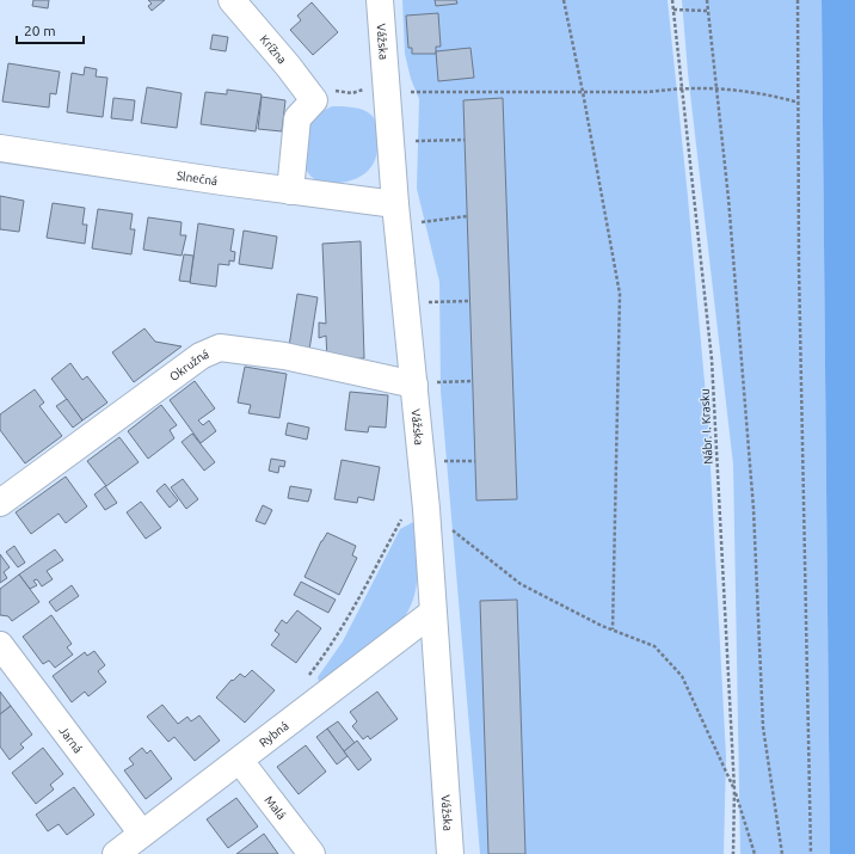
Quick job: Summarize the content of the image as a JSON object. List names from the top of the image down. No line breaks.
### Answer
{"streets":{"street":["Vážska","Krížna","Slnečná","Okružná","Rybná","Jarná","Malá"],"path":["Nábr. I. Krasku"]},"crossings":[["Vážska","Slnečná"],["Vážska","Okružná"],["Vážska","Rybná"],["Rybná","Jarná"],["Rybná","Malá"]],"scale_bar":"20 m"}
